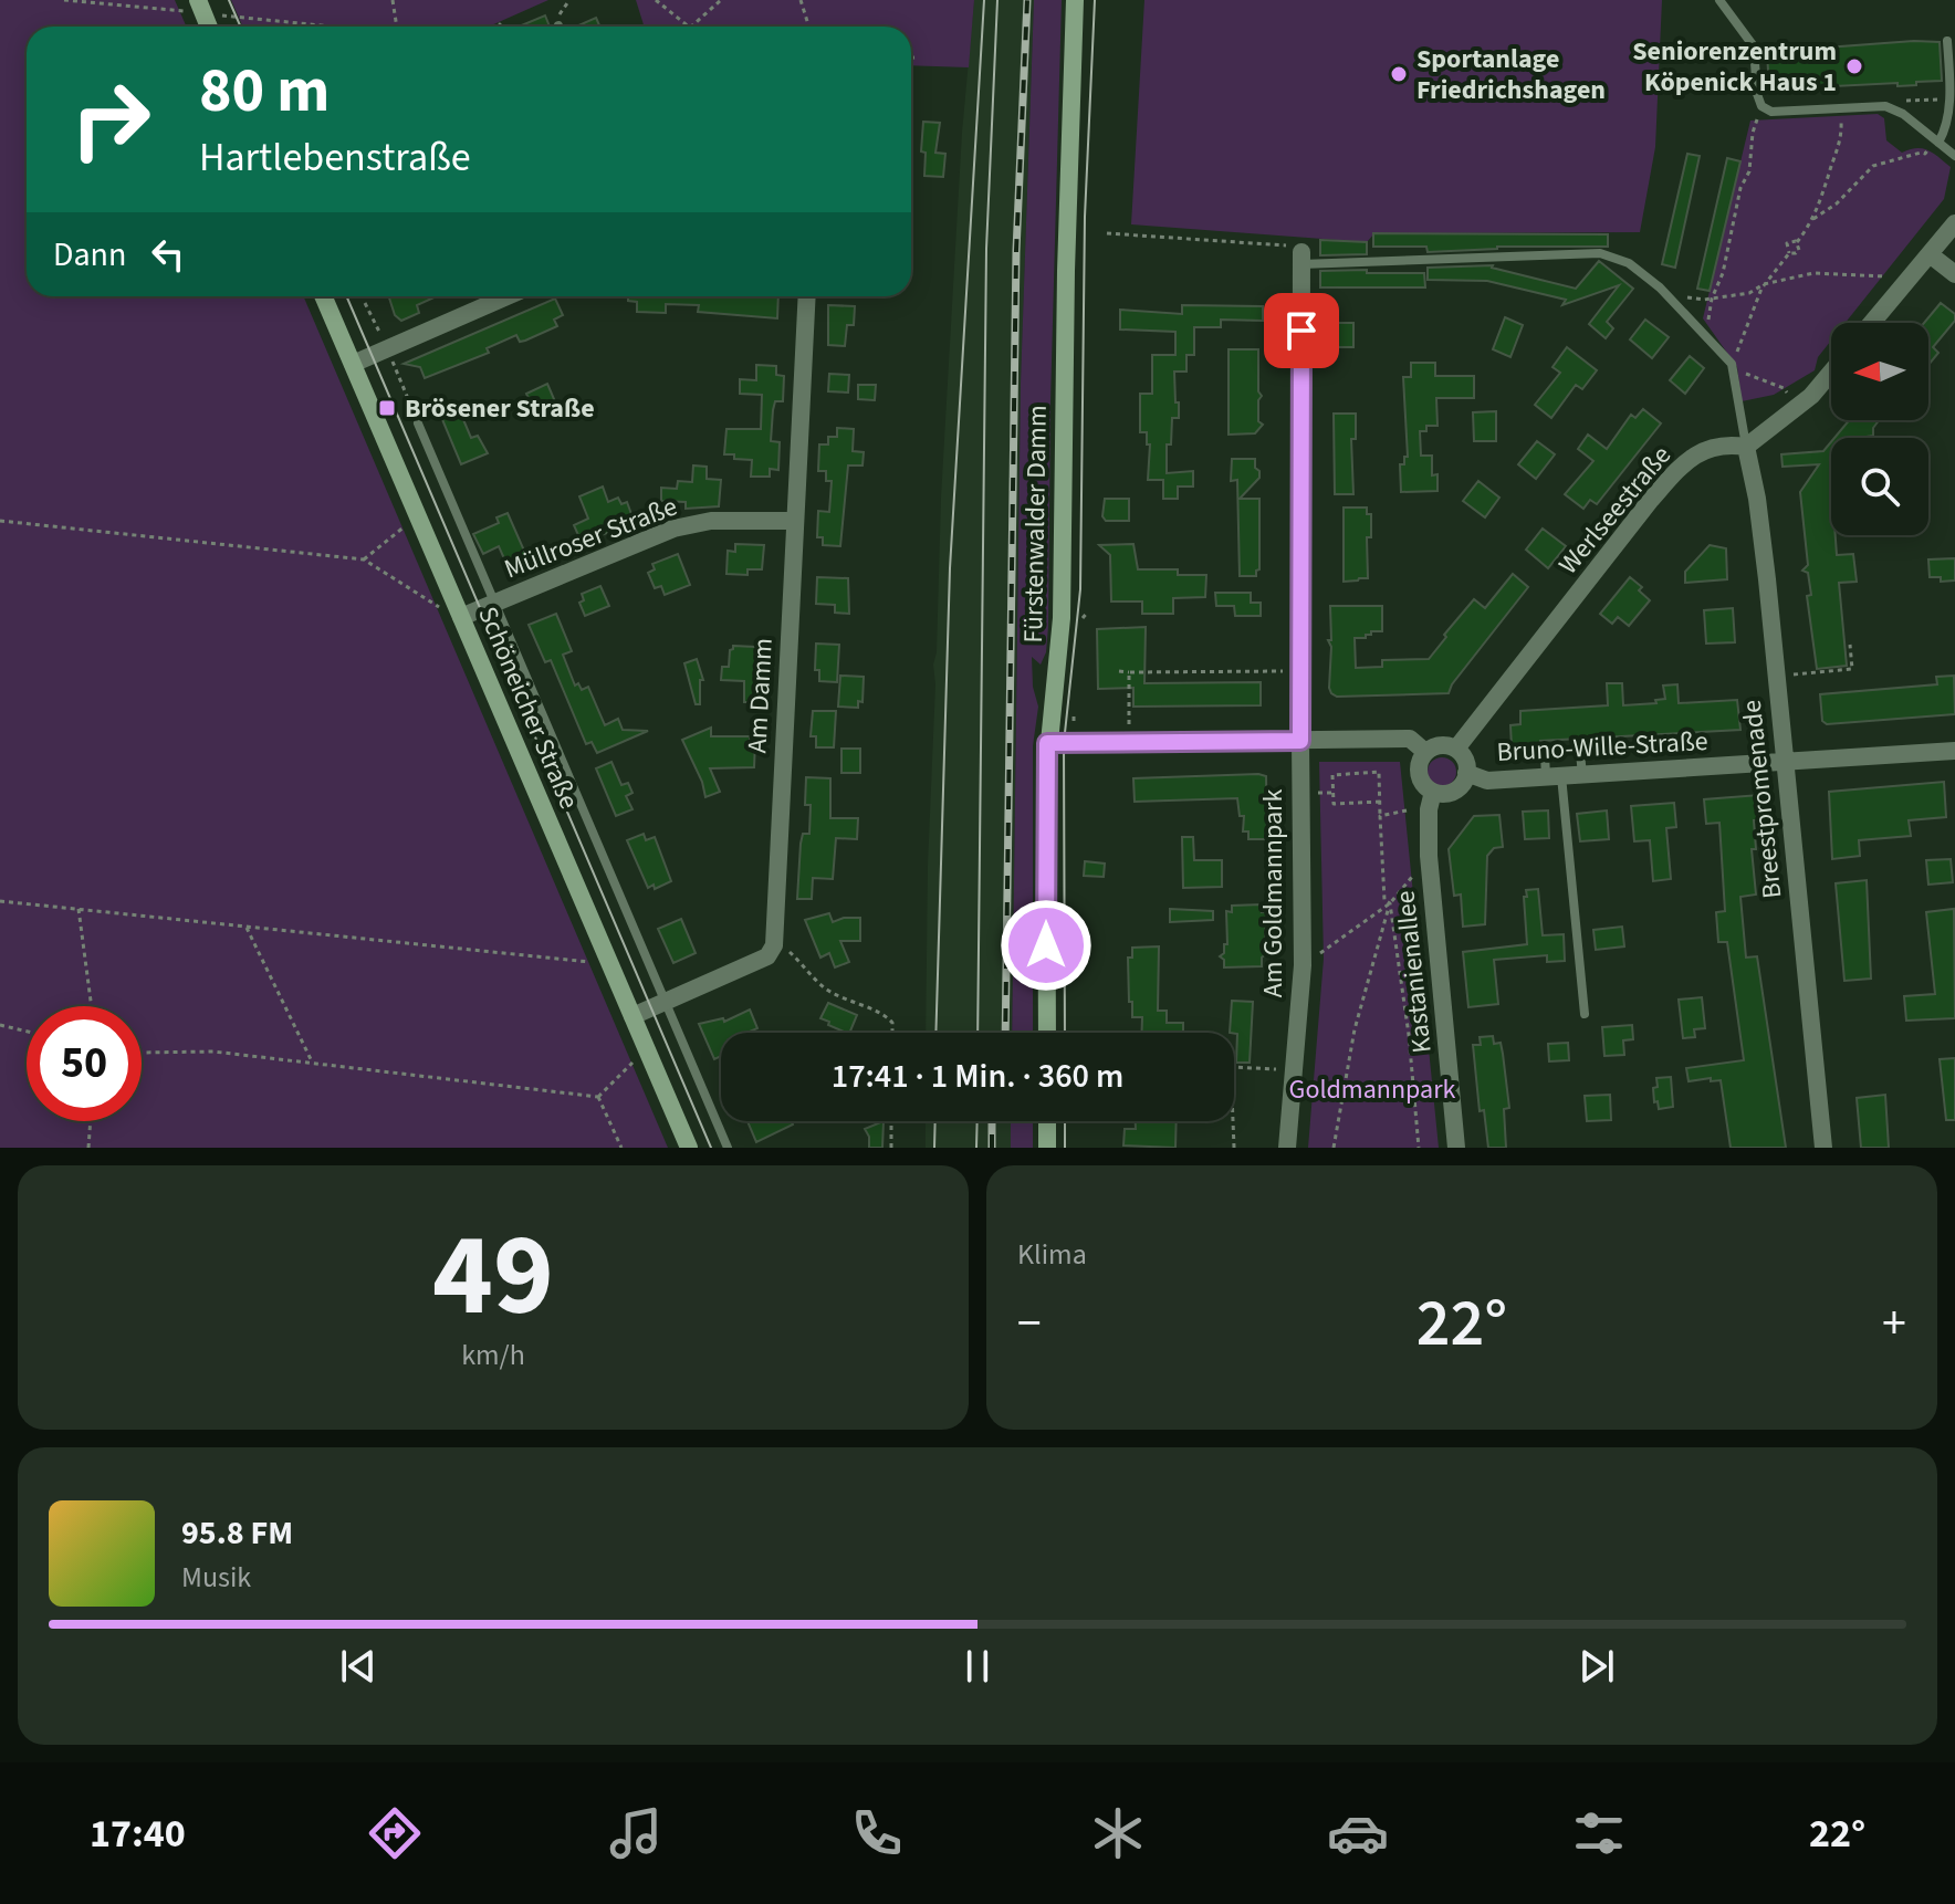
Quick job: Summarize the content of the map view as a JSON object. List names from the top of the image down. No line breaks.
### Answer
{"streets":{"main road":["Fürstenwalder Damm","Schöneicher Straße"],"street":["Werlseestraße","Müllroser Straße","Am Damm","Bruno-Wille-Straße","Breestpromenade","Am Goldmannpark","Kastanienallee"]},"crossings":[["Werlseestraße","Bruno-Wille-Straße"],["Werlseestraße","Breestpromenade"],["Werlseestraße","Kastanienallee"],["Müllroser Straße","Am Damm"],["Müllroser Straße","Schöneicher Straße"],["Bruno-Wille-Straße","Breestpromenade"],["Bruno-Wille-Straße","Kastanienallee"]],"parks":["Goldmannpark"],"places":{"other":["Seniorenzentrum Köpenick Haus 1","Sportanlage Friedrichshagen"],"transit":["Brösener Straße"]},"north":"left","page":{"turn":["80 m","Hartlebenstraße"],"then":"Dann","limit":"50","trip":"17:41 · 1 Min. · 360 m","tile":[["49","km/h"],"Klima"],"heat":["−","22°","+"],"song":["95.8 FM","Musik"],"tabs":["17:40","22°"]}}
